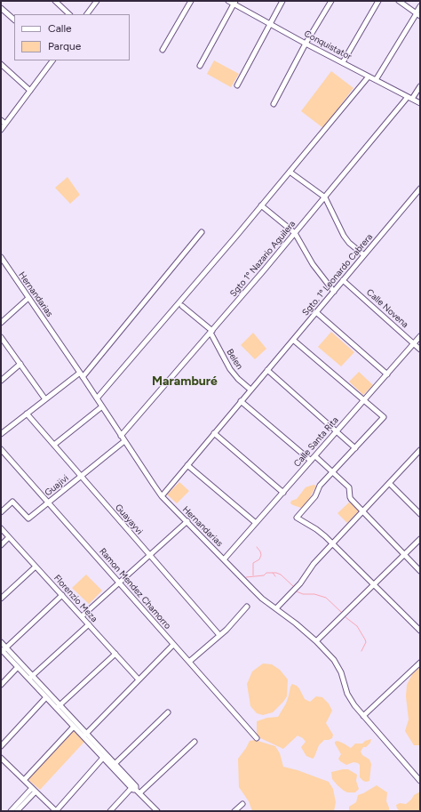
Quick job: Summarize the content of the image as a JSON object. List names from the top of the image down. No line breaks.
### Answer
{"streets":{"street":["Conquistator","Sgto 1º Nazario Aguilera","Sgto. 1º Leonardo Cabrera","Hernandarias","Calle Novena","Belen","Calle Santa Rita","Guajivi","Guayayvi","Ramon Mendez Chamorro","Florenzio Meza"]},"crossings":[["Conquistator","Sgto 1º Nazario Aguilera"],["Sgto 1º Nazario Aguilera","Hernandarias"],["Sgto 1º Nazario Aguilera","Belen"],["Sgto. 1º Leonardo Cabrera","Hernandarias"],["Sgto. 1º Leonardo Cabrera","Calle Novena"],["Sgto. 1º Leonardo Cabrera","Belen"],["Hernandarias","Calle Santa Rita"],["Hernandarias","Guajivi"],["Calle Novena","Calle Santa Rita"],["Guajivi","Guayayvi"],["Guajivi","Ramon Mendez Chamorro"]],"districts":["Maramburé"],"legend":["Calle","Parque"]}
